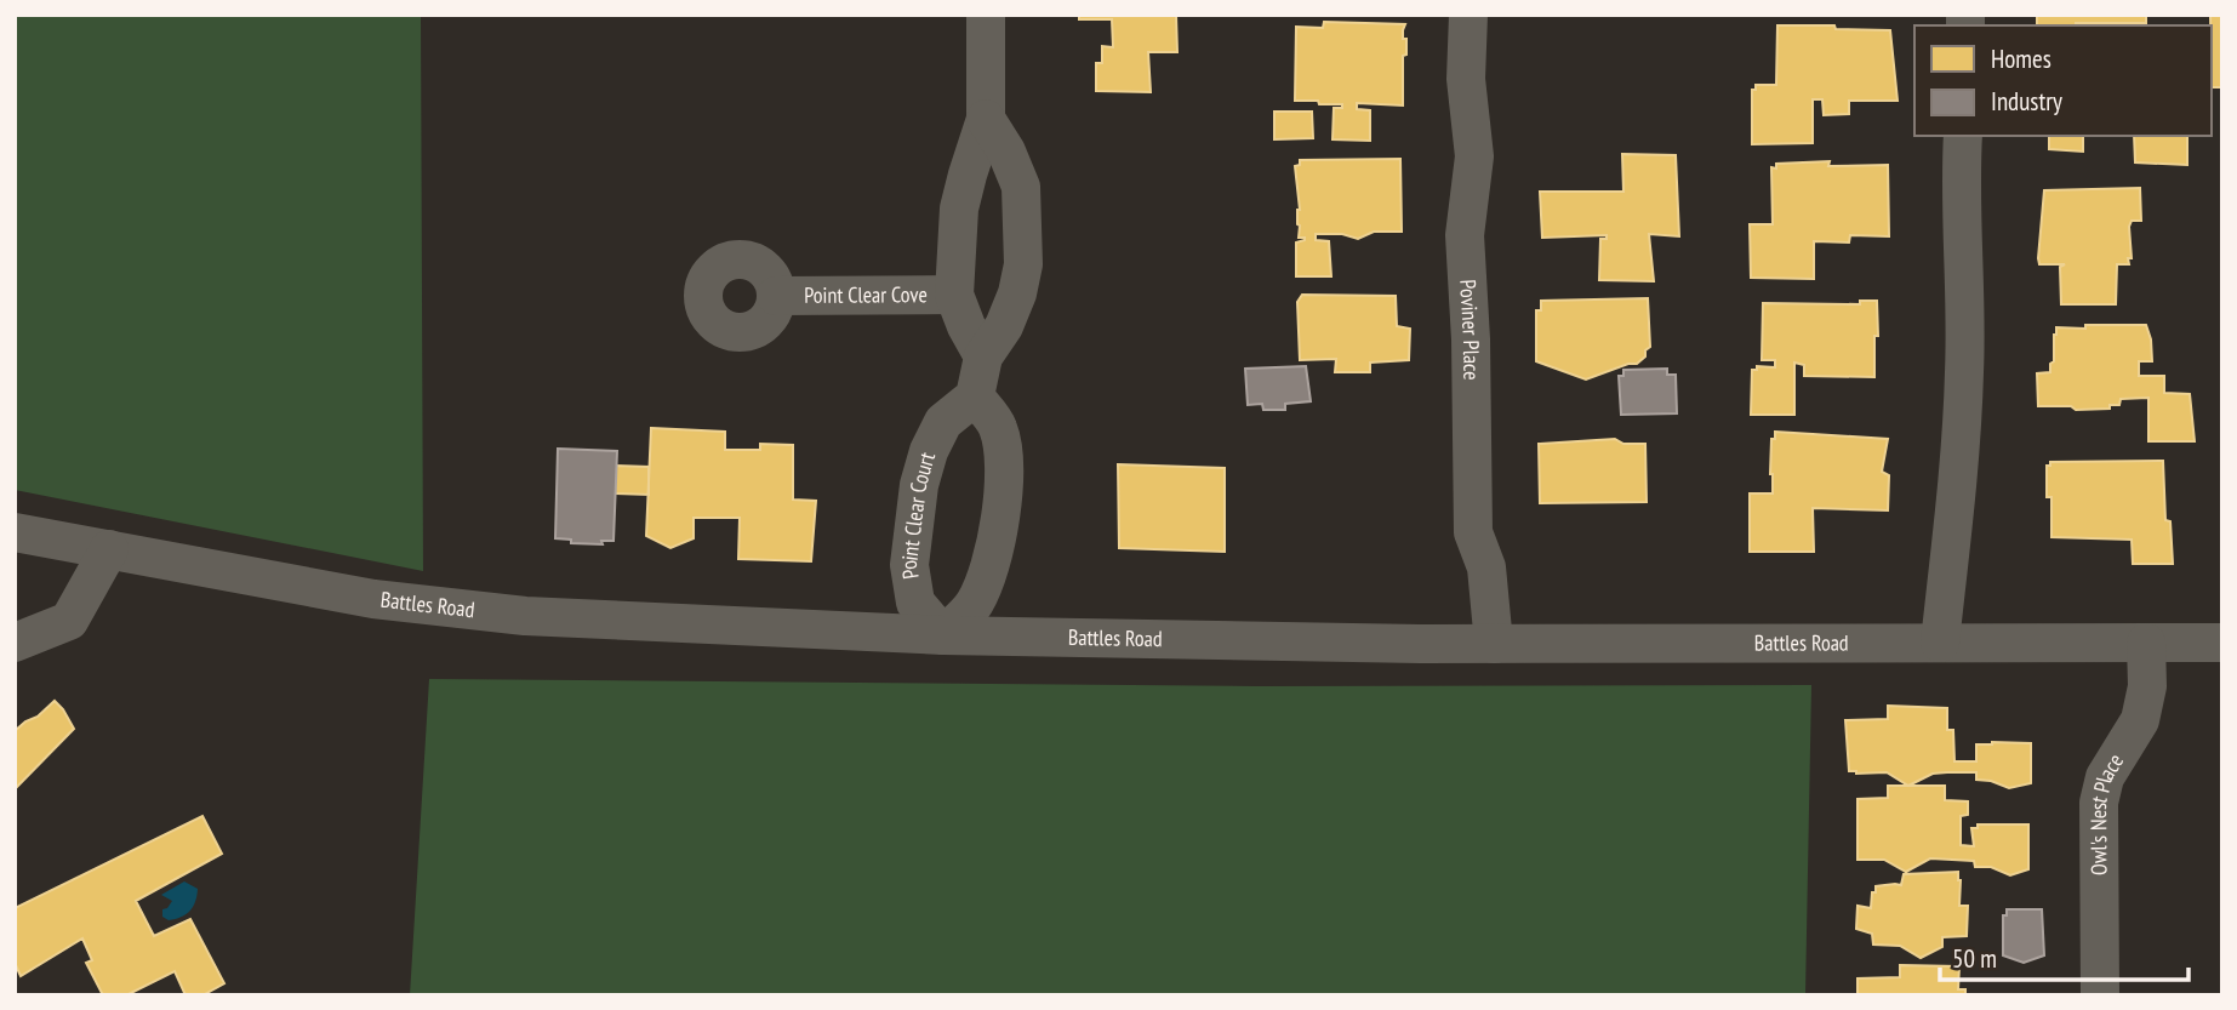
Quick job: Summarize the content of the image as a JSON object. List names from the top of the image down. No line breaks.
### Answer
{"streets":{"street":["Point Clear Cove","Poviner Place","Point Clear Court","Battles Road","Owl's Nest Place"]},"crossings":[["Poviner Place","Battles Road"],["Point Clear Court","Battles Road"],["Battles Road","Owl's Nest Place"]],"legend":["Homes","Industry"],"scale_bar":"50 m"}
